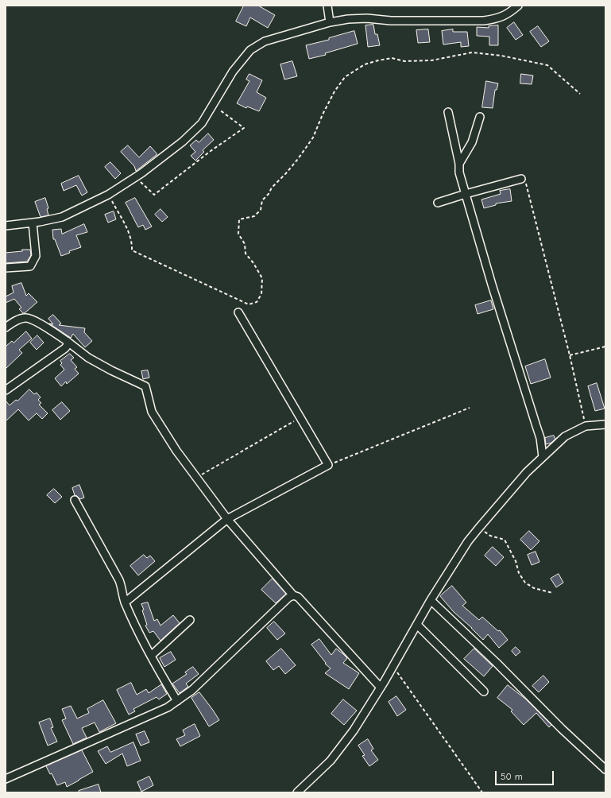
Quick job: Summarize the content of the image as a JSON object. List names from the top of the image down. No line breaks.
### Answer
{"scale_bar":"50 m"}
